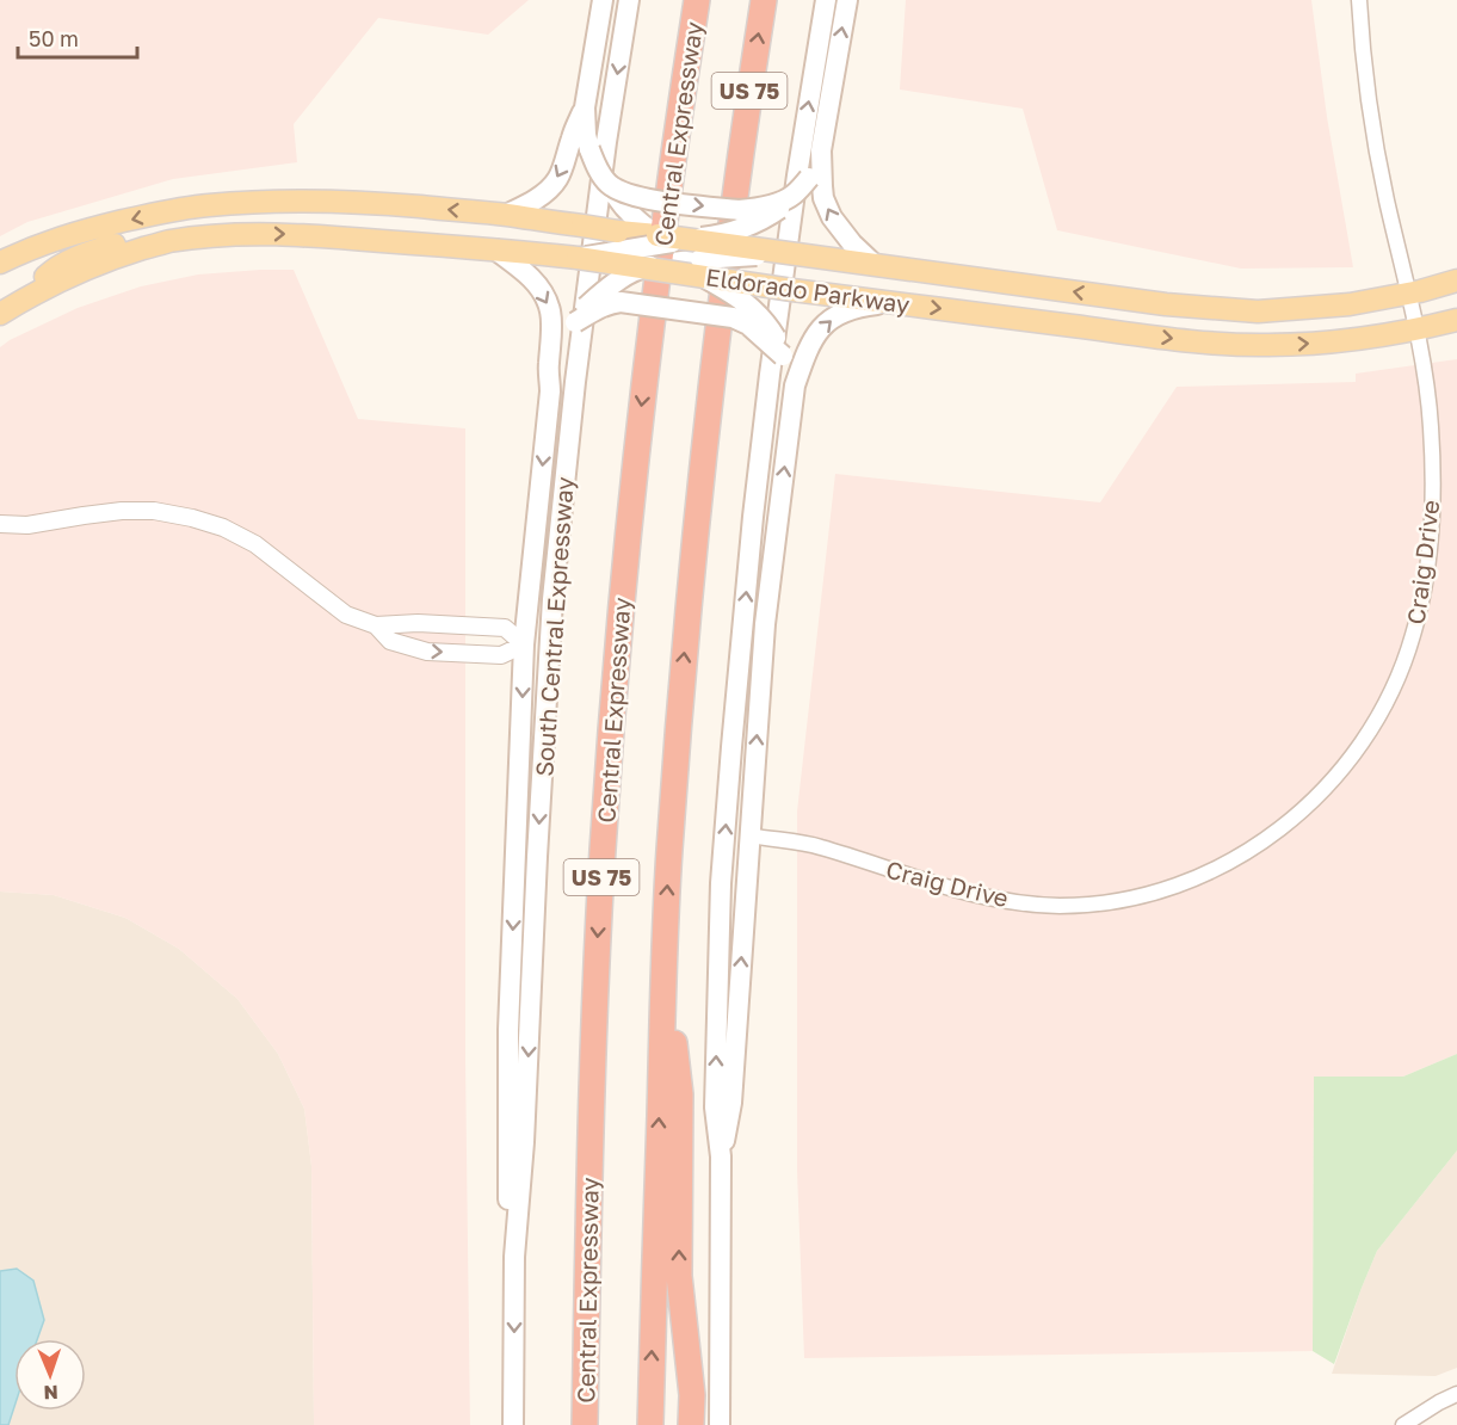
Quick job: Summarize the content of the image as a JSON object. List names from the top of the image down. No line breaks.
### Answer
{"streets":{"highway":["US 75","Central Expressway"],"main road":["Eldorado Parkway","South Central Expressway"],"street":["Craig Drive"]},"crossings":[["Eldorado Parkway","Craig Drive"]],"one_way":["South Central Expressway"],"scale_bar":"50 m","north":"bottom"}
